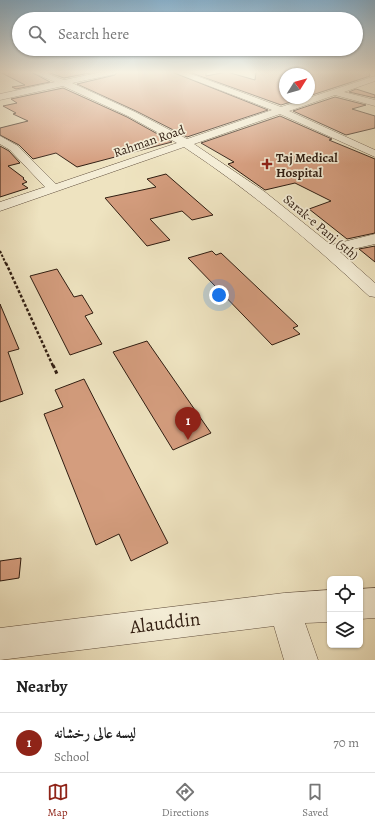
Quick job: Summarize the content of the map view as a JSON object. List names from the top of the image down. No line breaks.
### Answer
{"streets":{"street":["Rahman Road","Sarak-e Panj (5th)","Alauddin"]},"crossings":[["Rahman Road","Sarak-e Panj (5th)"]],"places":{"health":["Taj Medical Hospital"]},"north":"top right","page":{"search":"Search here","pins":"1","heading":"Nearby","list":[{"mark":"1","name":"لیسه عالی رخشانه","note":"School","value":"70 m"}],"nav":["Map","Directions","Saved"]}}
